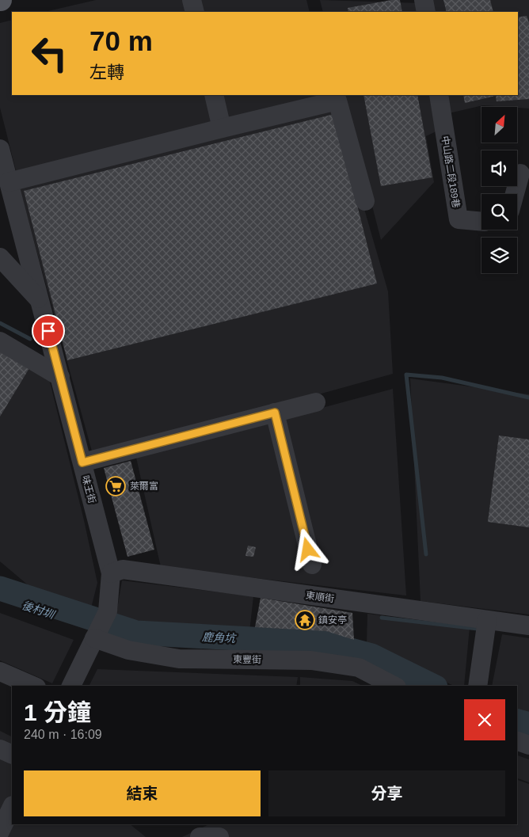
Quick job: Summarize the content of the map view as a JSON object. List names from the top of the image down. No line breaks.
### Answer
{"streets":{"street":["中山路二段189巷","味王街","東順街","東豐街"]},"crossings":[["味王街","東順街"],["味王街","東豐街"]],"water":["後村圳","鹿角坑"],"places":{"supermarket":["萊爾富"],"temple":["鎮安亭"]},"north":"top right","page":{"turn":["70 m","左轉"],"heading":["1 分鐘","240 m · 16:09"],"buttons":["結束","分享"]}}
